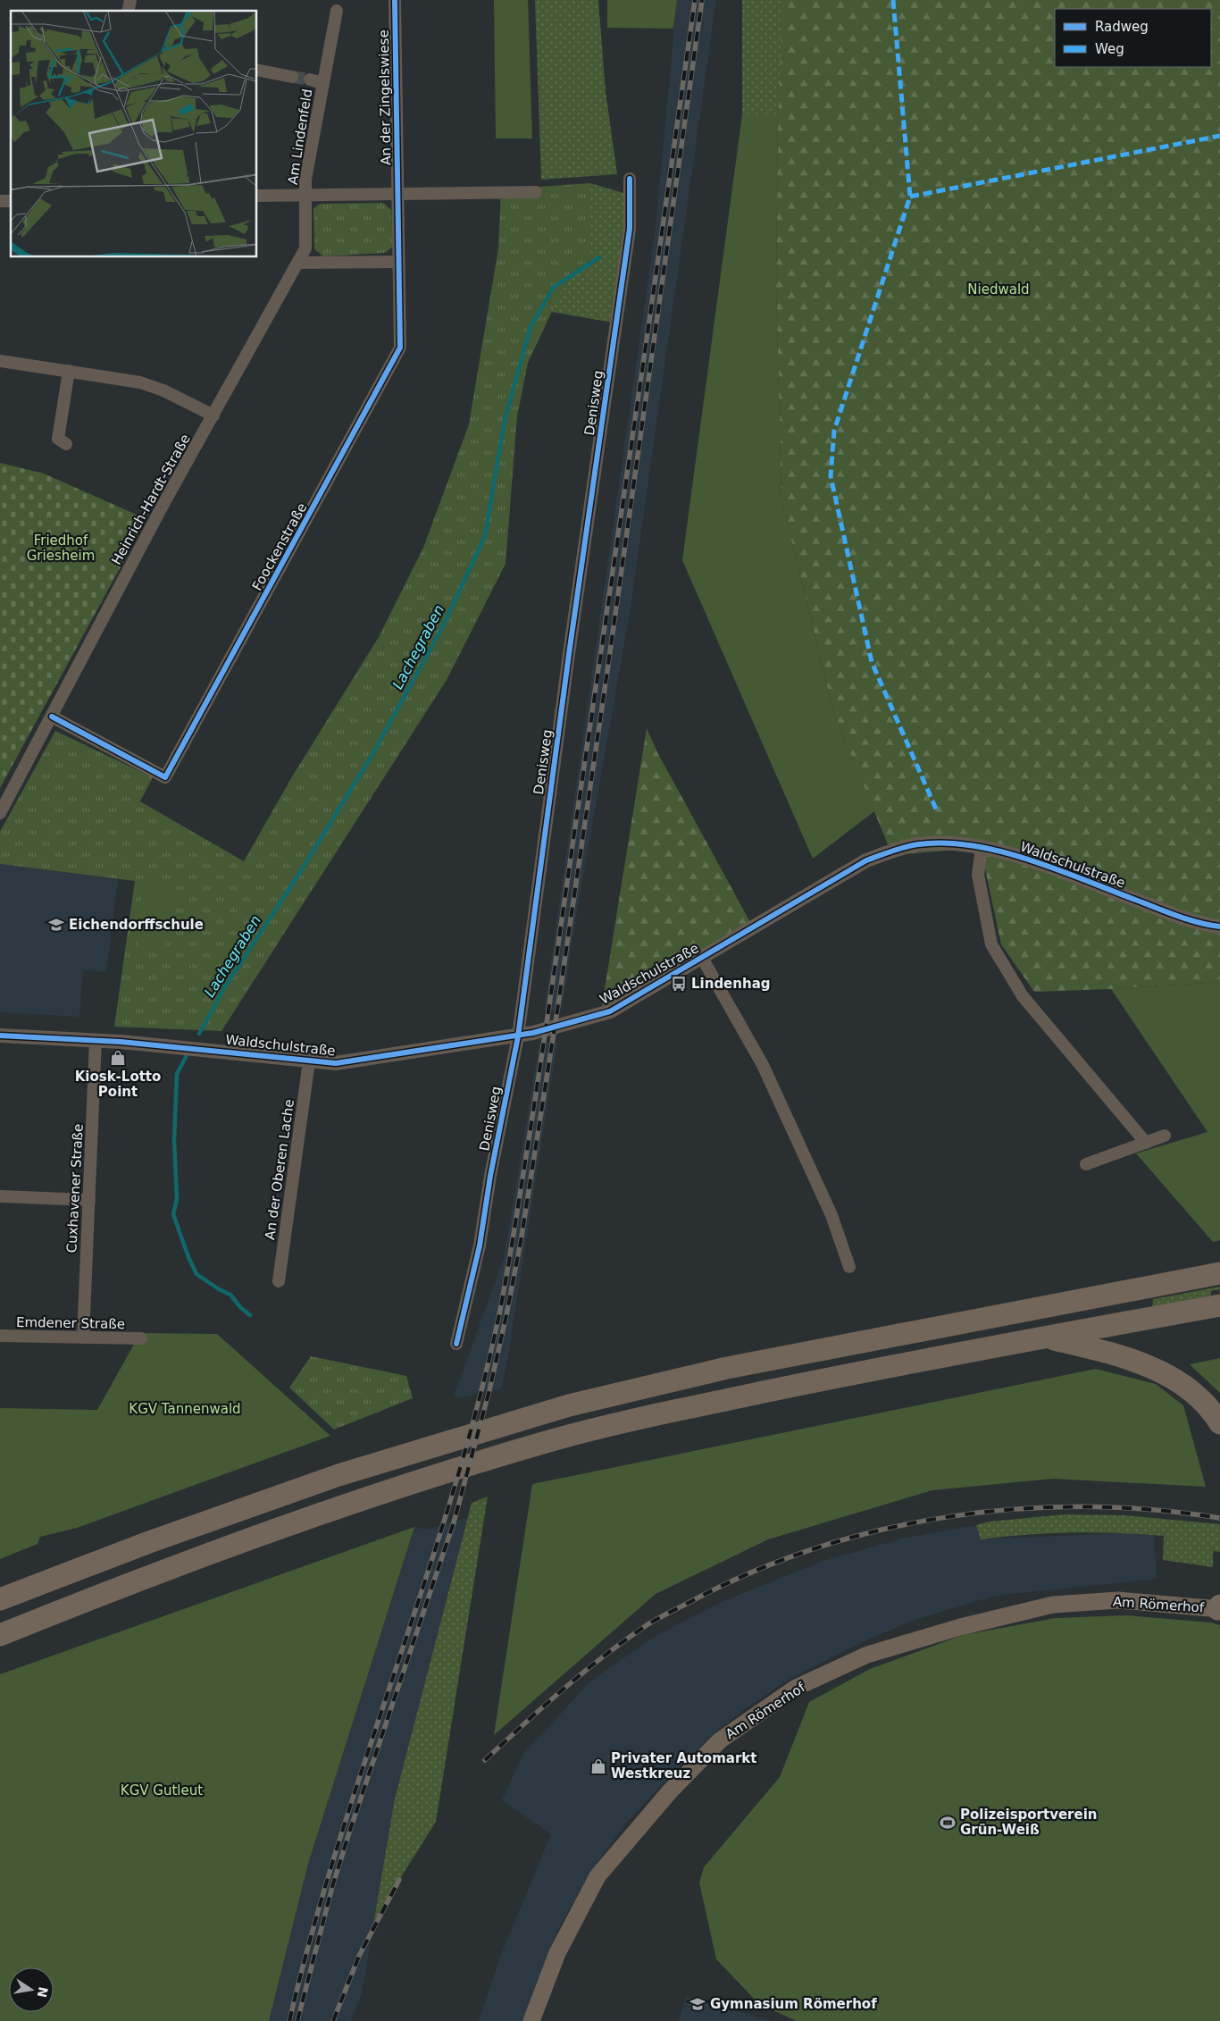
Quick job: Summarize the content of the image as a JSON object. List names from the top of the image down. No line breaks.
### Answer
{"streets":{"main road":["Am Römerhof"],"street":["An der Zingelswiese","Am Lindenfeld","Denisweg","Heinrich-Hardt-Straße","Foockenstraße","Waldschulstraße","An der Oberen Lache","Cuxhavener Straße","Emdener Straße"]},"crossings":[["An der Zingelswiese","Foockenstraße"],["Am Lindenfeld","Heinrich-Hardt-Straße"],["Denisweg","Waldschulstraße"],["Heinrich-Hardt-Straße","Foockenstraße"],["Waldschulstraße","An der Oberen Lache"],["Waldschulstraße","Cuxhavener Straße"],["Cuxhavener Straße","Emdener Straße"]],"water":["Lachegraben"],"parks":["Niedwald","Friedhof Griesheim","KGV Tannenwald","KGV Gutleut"],"places":{"school or university":["Eichendorffschule","Gymnasium Römerhof"],"bus stop":["Lindenhag"],"shop":["Kiosk-Lotto Point","Privater Automarkt Westkreuz"],"sports":["Polizeisportverein Grün-Weiß"]},"legend":["Radweg","Weg"],"north":"right"}
